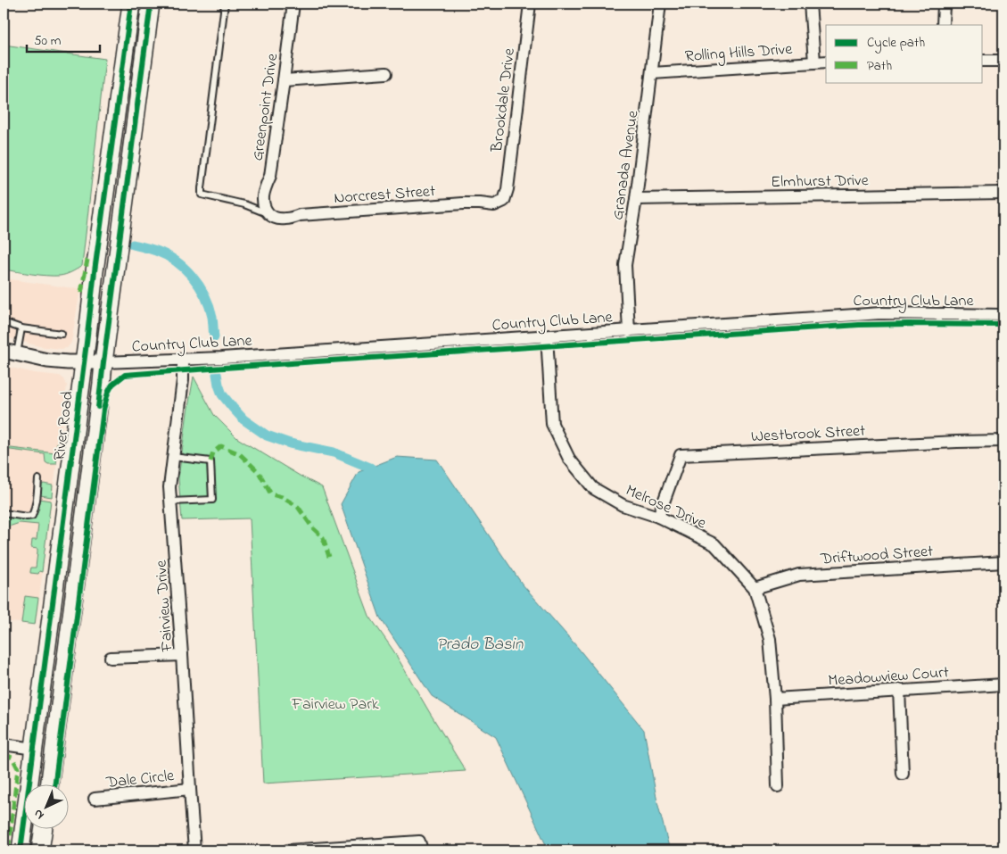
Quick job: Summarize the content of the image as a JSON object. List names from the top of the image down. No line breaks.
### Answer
{"streets":{"main road":["River Road"],"street":["Rolling Hills Drive","Brookdale Drive","Greenpoint Drive","Granada Avenue","Elmhurst Drive","Norcrest Street","Country Club Lane","Westbrook Street","Melrose Drive","Driftwood Street","Fairview Drive","Meadowview Court","Dale Circle"]},"crossings":[["Rolling Hills Drive","Granada Avenue"],["Brookdale Drive","Norcrest Street"],["Greenpoint Drive","Norcrest Street"],["Granada Avenue","Elmhurst Drive"],["Granada Avenue","Country Club Lane"],["Country Club Lane","River Road"],["Country Club Lane","Melrose Drive"],["Country Club Lane","Fairview Drive"],["Westbrook Street","Melrose Drive"],["Melrose Drive","Driftwood Street"],["Melrose Drive","Meadowview Court"],["Fairview Drive","Dale Circle"]],"water":["Prado Basin"],"parks":["Fairview Park"],"legend":["Cycle path","Path"],"scale_bar":"50 m","north":"bottom left"}
